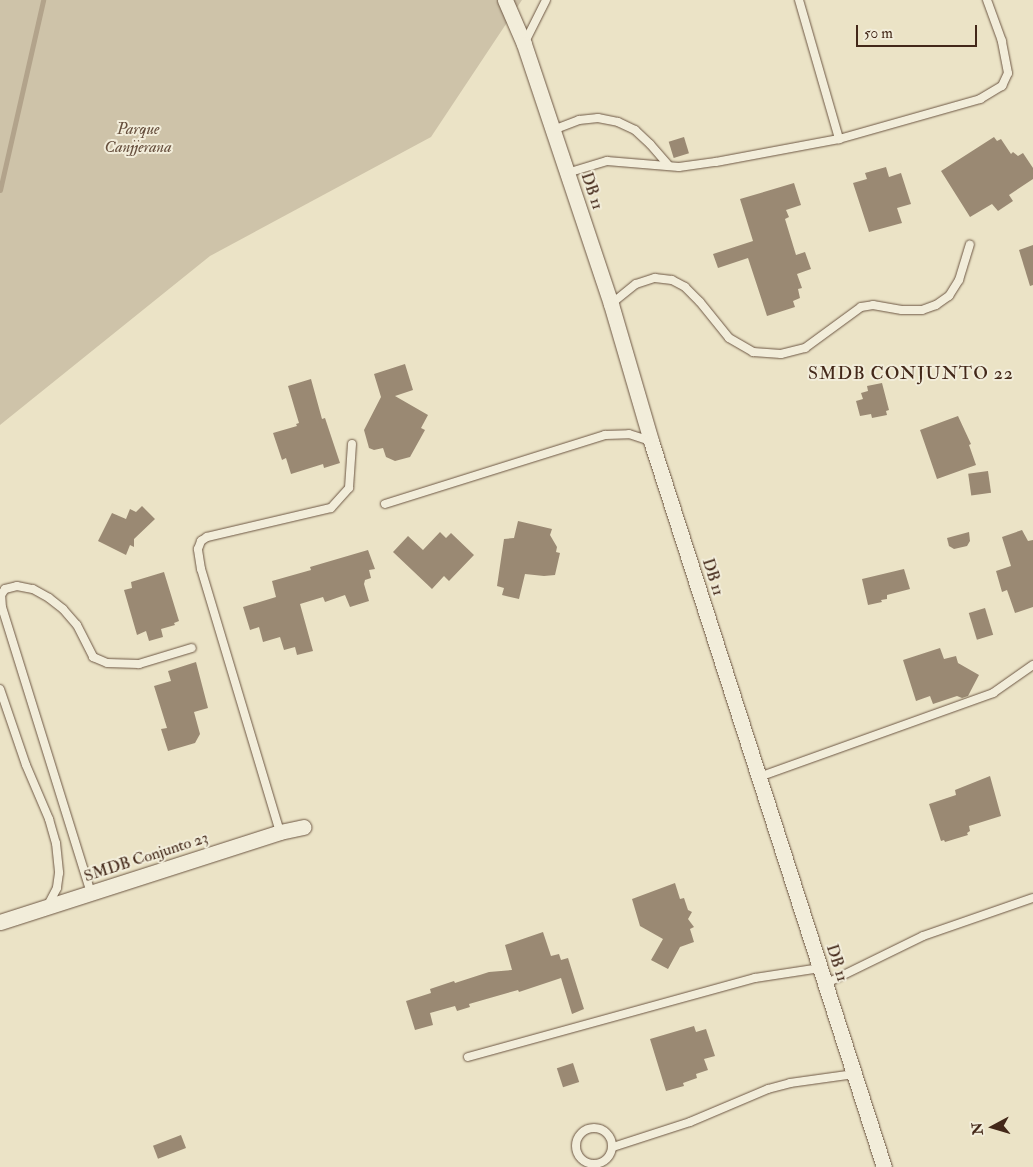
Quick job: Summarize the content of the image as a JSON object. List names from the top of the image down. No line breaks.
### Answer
{"streets":{"street":["DB 11","SMDB Conjunto 23"]},"districts":["SMDB CONJUNTO 22"],"parks":["Parque Canjjerana"],"scale_bar":"50 m","north":"left"}
